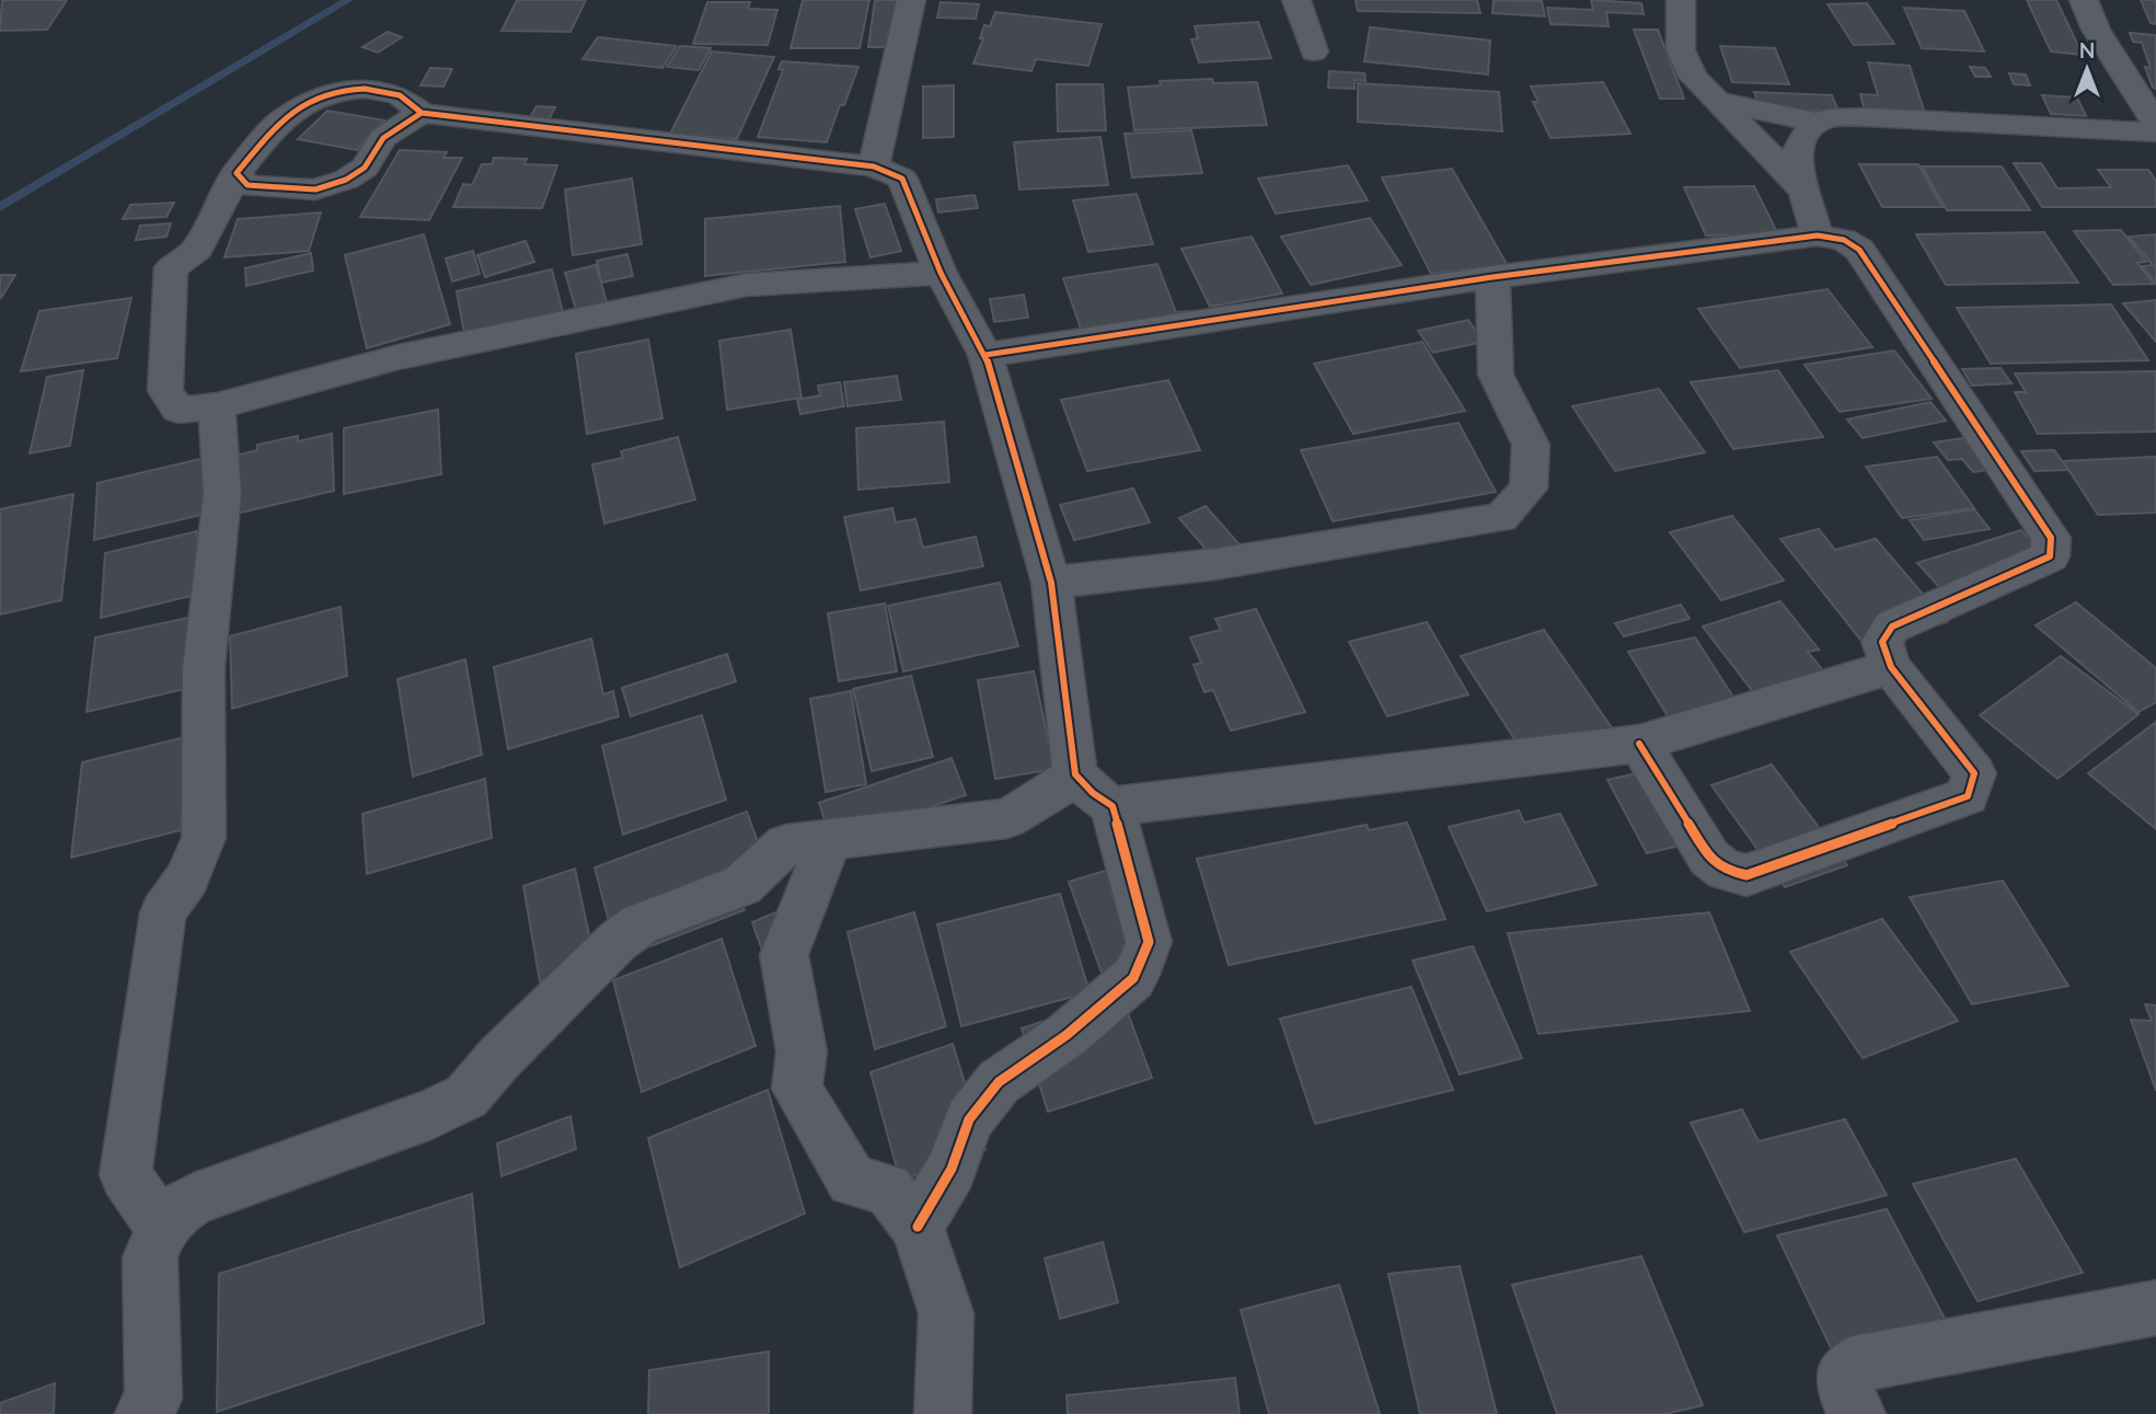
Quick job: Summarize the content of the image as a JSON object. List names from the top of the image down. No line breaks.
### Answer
{"north":"top"}
